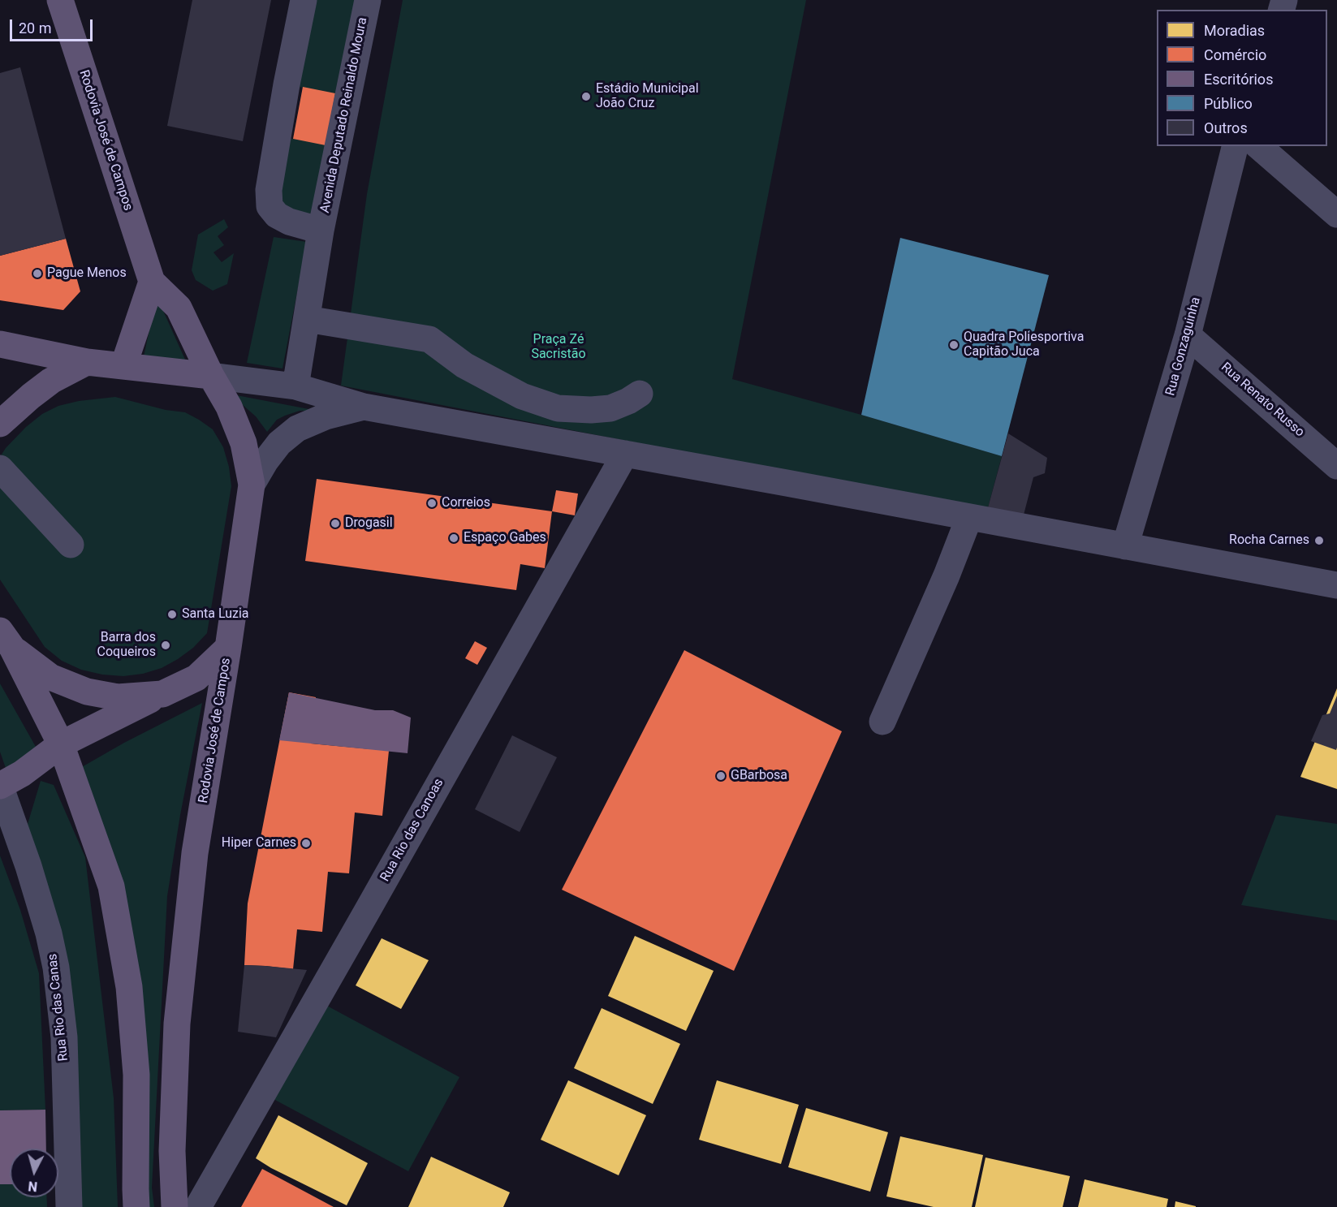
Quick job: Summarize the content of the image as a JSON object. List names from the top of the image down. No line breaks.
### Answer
{"streets":{"main road":["Rodovia José de Campos"],"street":["Avenida Deputado Reinaldo Moura","Rua Gonzaguinha","Rua Renato Russo","Rua Rio das Canoas","Rua Rio das Canas"]},"crossings":[["Rua Gonzaguinha","Rua Renato Russo"]],"parks":["Praça Zé Sacristão"],"places":["Estádio Municipal João Cruz","Pague Menos","Quadra Poliesportiva Capitão Juca","Correios","Drogasil","Espaço Gabes","Rocha Carnes","Santa Luzia","Barra dos Coqueiros","GBarbosa","Hiper Carnes"],"legend":["Moradias","Comércio","Escritórios","Público","Outros"],"scale_bar":"20 m","north":"bottom"}
